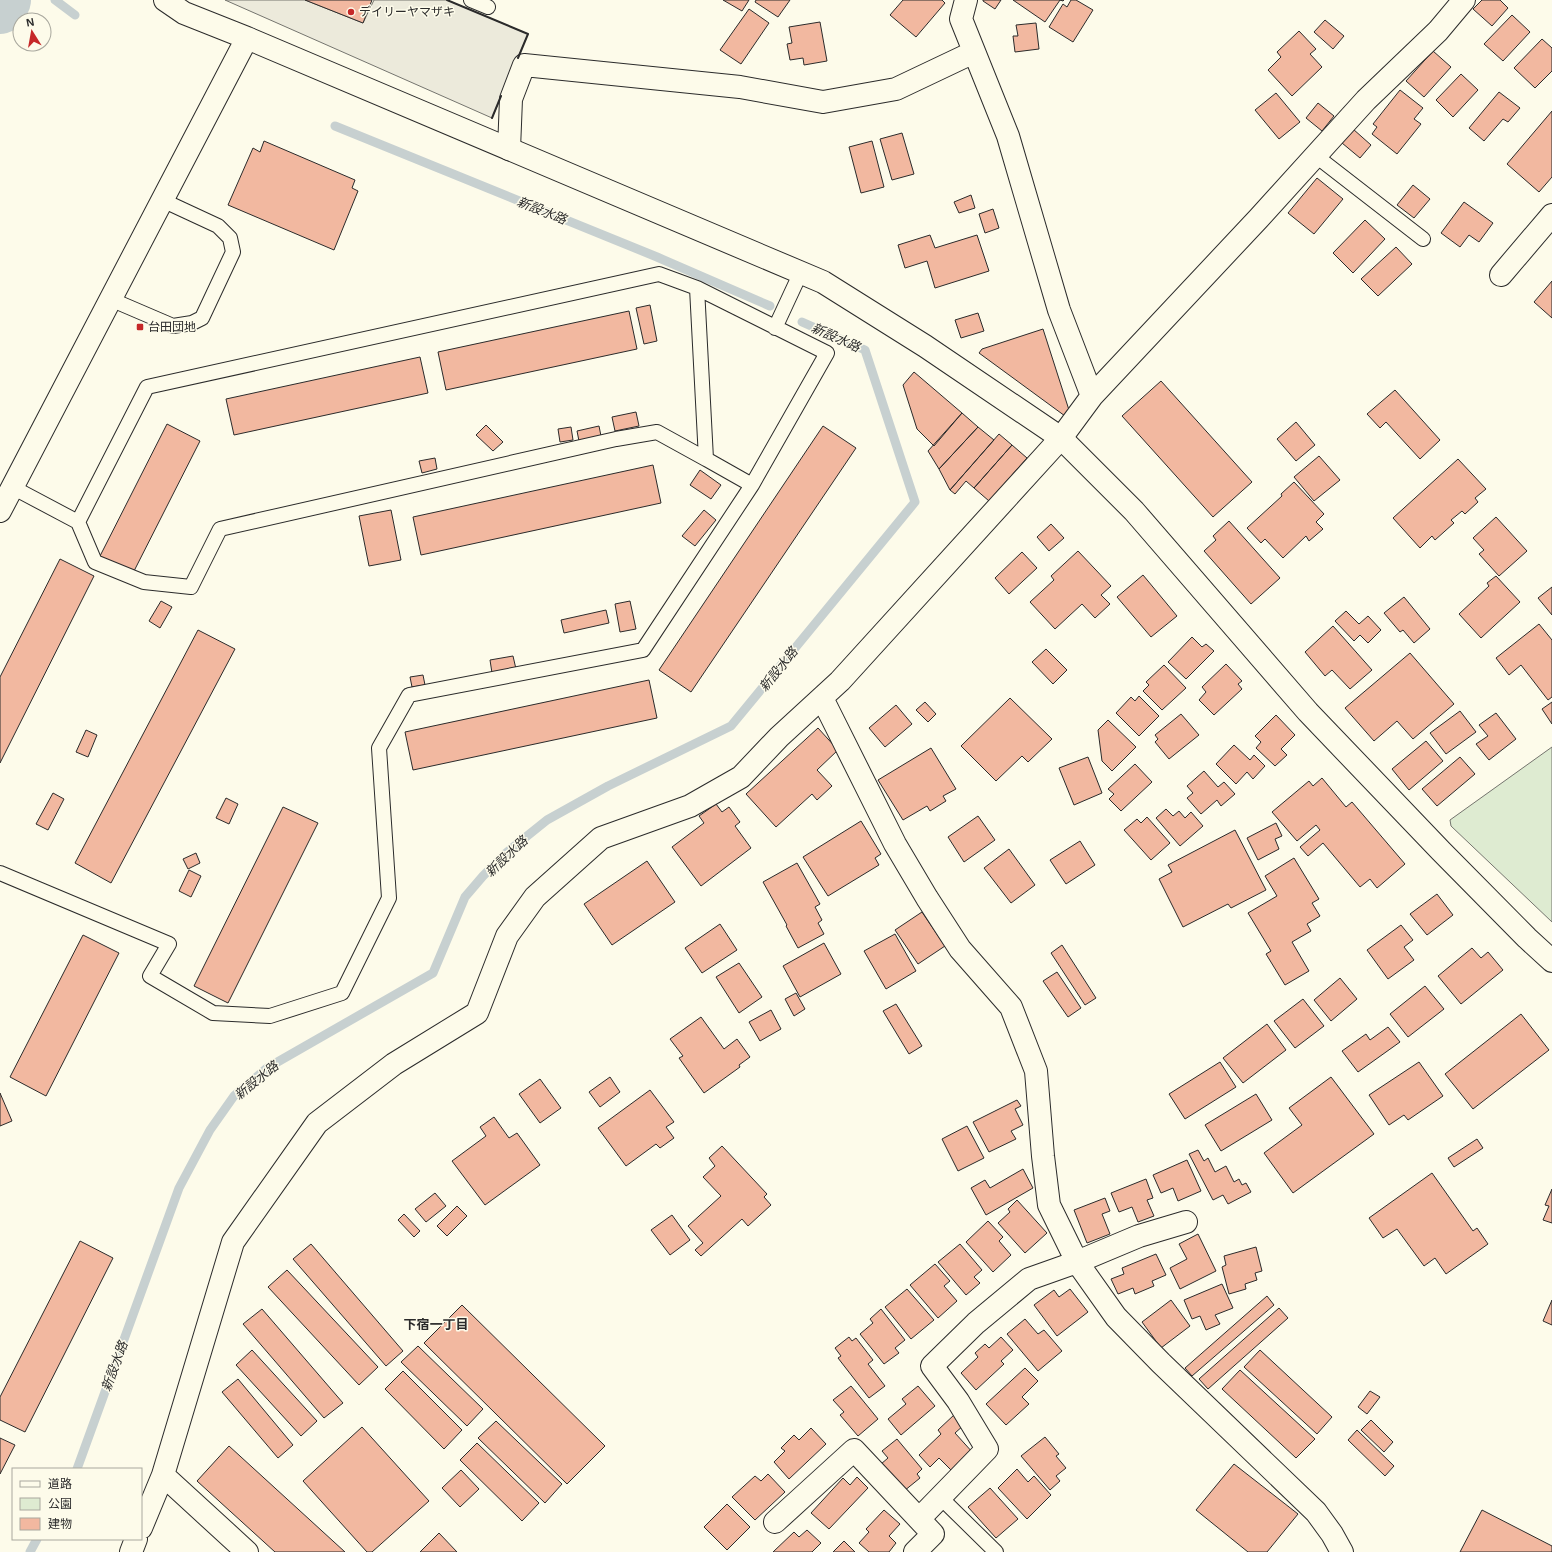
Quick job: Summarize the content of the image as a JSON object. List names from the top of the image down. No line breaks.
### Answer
{"districts":["下宿一丁目"],"water":["新設水路"],"places":{"other":["デイリーヤマザキ"],"transit":["台田団地"]},"legend":["道路","公園","建物"],"north":"top"}
